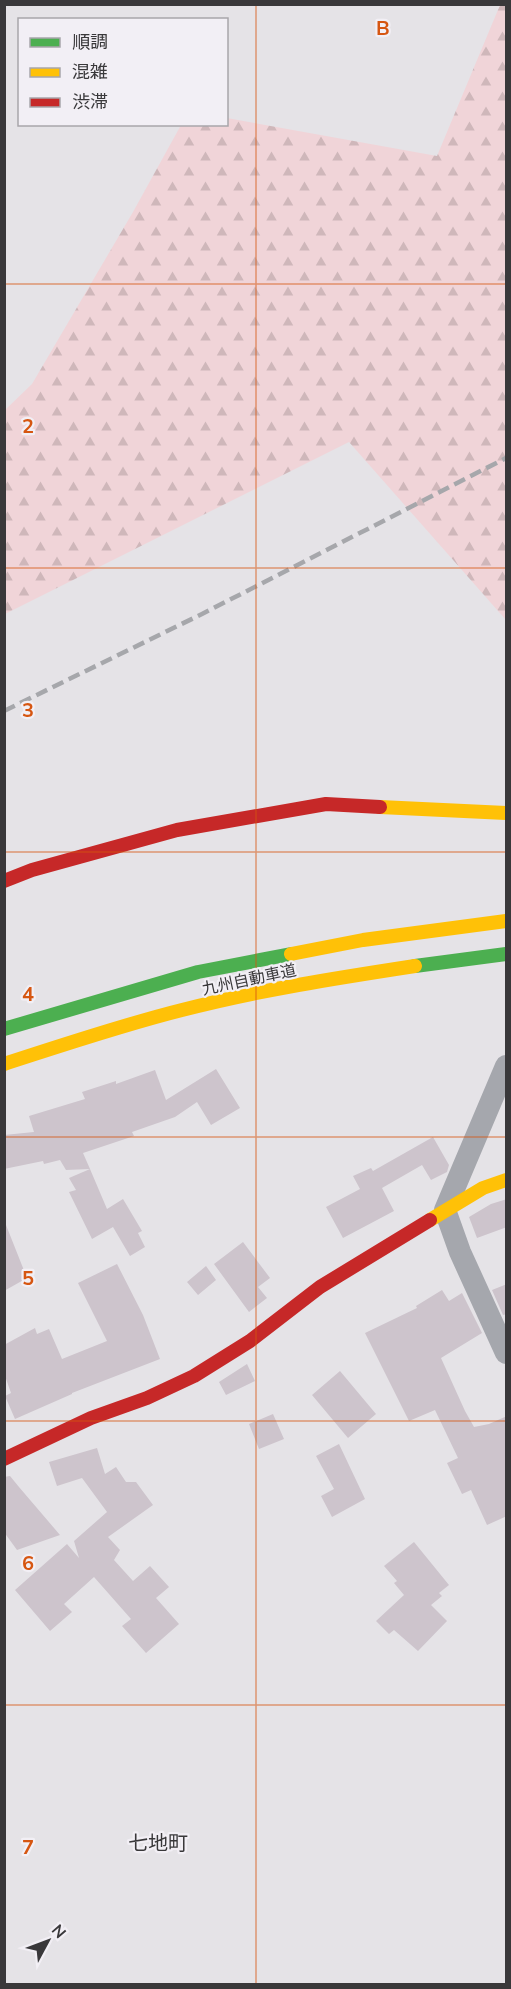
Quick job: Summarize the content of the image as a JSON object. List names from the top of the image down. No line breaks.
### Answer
{"streets":{"main road":["九州自動車道"]},"districts":["七地町"],"legend":["順調","混雑","渋滞"],"north":"top right","grid":{"columns":["B"],"rows":["2","3","4","5","6","7"]}}
